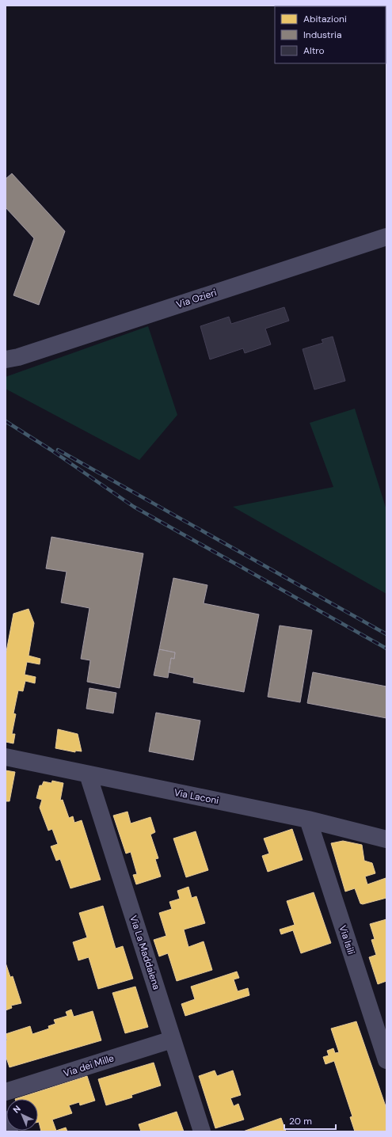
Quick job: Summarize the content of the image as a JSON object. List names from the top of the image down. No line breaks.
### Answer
{"streets":{"street":["Via Ozieri","Via Laconi","Via Isili","Via La Maddalena","Via dei Mille"]},"crossings":[["Via Laconi","Via Isili"],["Via Laconi","Via La Maddalena"],["Via La Maddalena","Via dei Mille"]],"legend":["Abitazioni","Industria","Altro"],"scale_bar":"20 m","north":"top left"}
